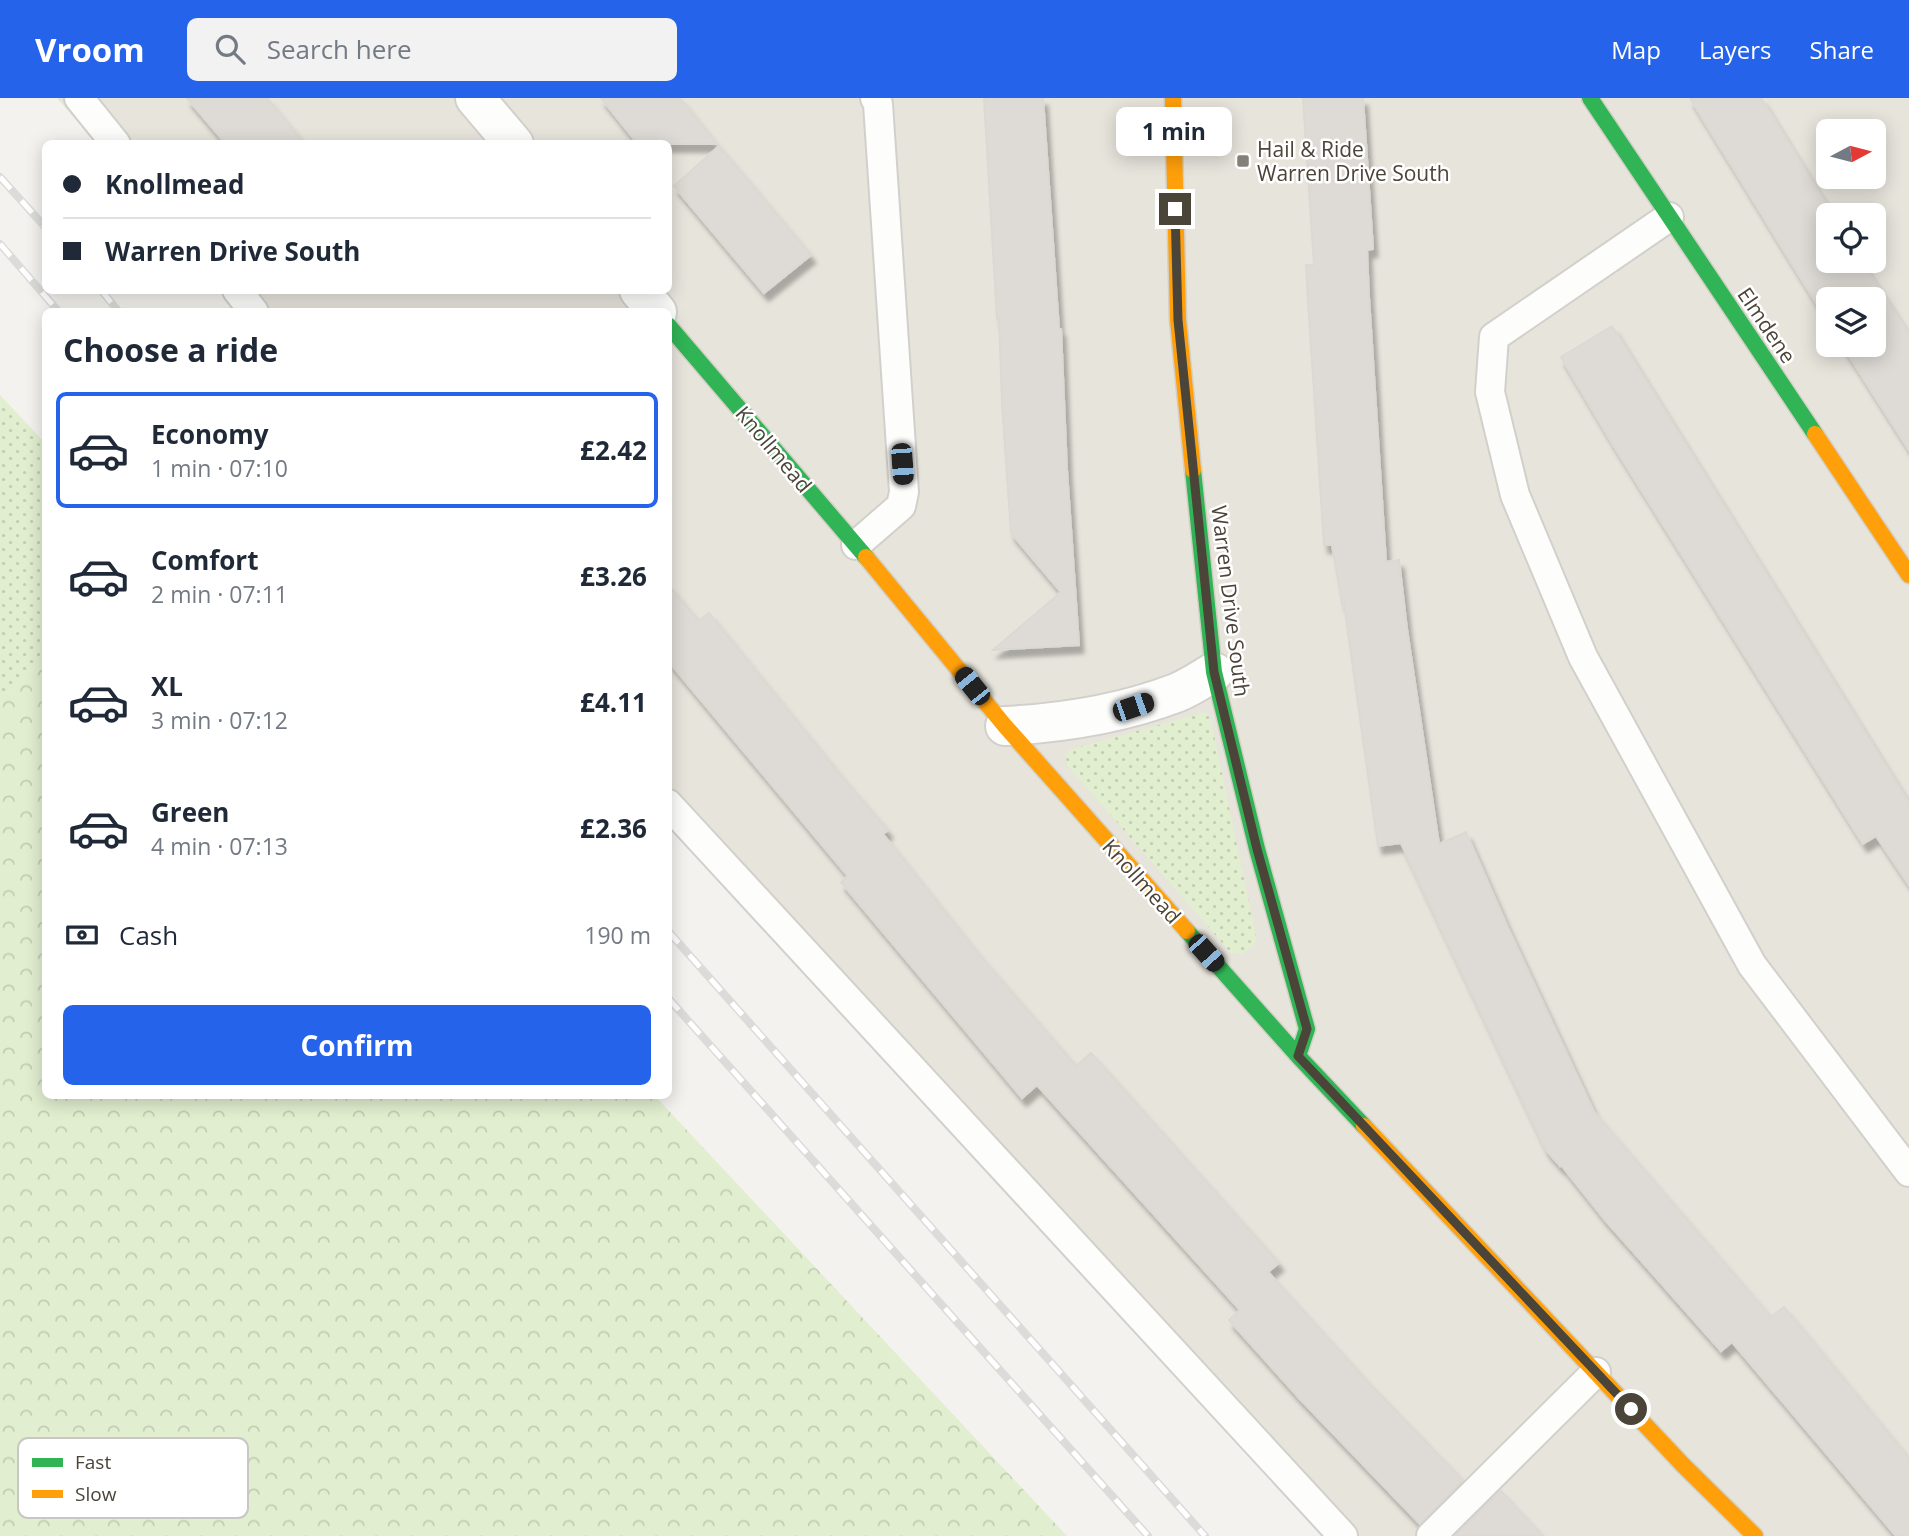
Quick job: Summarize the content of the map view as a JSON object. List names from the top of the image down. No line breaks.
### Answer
{"streets":{"street":["Elmdene","Knollmead","Warren Drive South"]},"crossings":[["Knollmead","Warren Drive South"]],"places":{"transit":["Hail & Ride Warren Drive South"]},"legend":["Fast","Slow"],"north":"right","page":{"header":"Vroom","search":"Search here","nav":["Map","Layers","Share"],"bubble":"1 min","banner":["Knollmead","Warren Drive South"],"heading":"Choose a ride","list":[{"name":"Economy","note":"1 min · 07:10","value":"£2.42"},{"name":"Comfort","note":"2 min · 07:11","value":"£3.26"},{"name":"XL","note":"3 min · 07:12","value":"£4.11"},{"name":"Green","note":"4 min · 07:13","value":"£2.36"}],"pay":["Cash","190 m"],"buttons":"Confirm"}}
